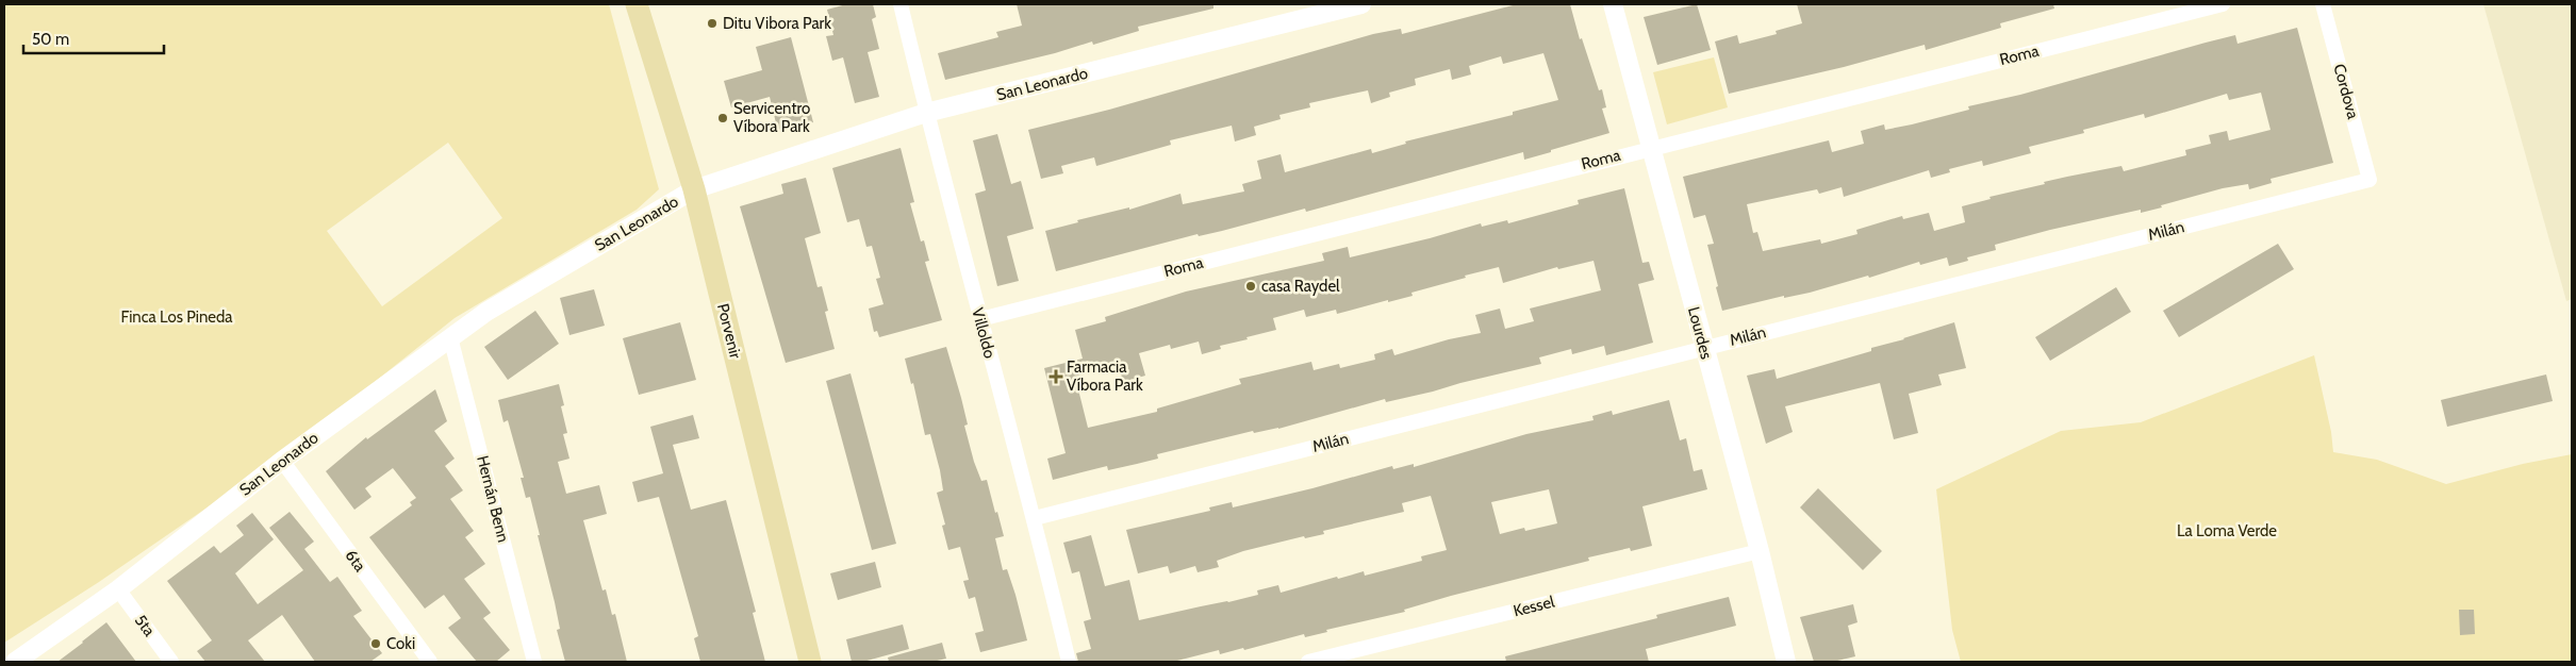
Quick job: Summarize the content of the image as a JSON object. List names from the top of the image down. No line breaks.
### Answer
{"streets":{"main road":["Porvenir"],"street":["Roma","San Leonardo","Cordova","Milán","Villoldo","Lourdes","Hernán Benn","6ta","Kessel","5ta"]},"crossings":[["Roma","Villoldo"],["Roma","Lourdes"],["San Leonardo","Porvenir"],["San Leonardo","Villoldo"],["San Leonardo","Hernán Benn"],["San Leonardo","6ta"],["San Leonardo","5ta"],["Cordova","Milán"],["Milán","Villoldo"],["Milán","Lourdes"],["Lourdes","Kessel"]],"parks":["Finca Los Pineda","La Loma Verde"],"places":{"other":["Ditu Vibora Park","Servicentro Víbora Park","casa Raydel","Coki"],"health":["Farmacia Víbora Park"]},"scale_bar":"50 m"}
